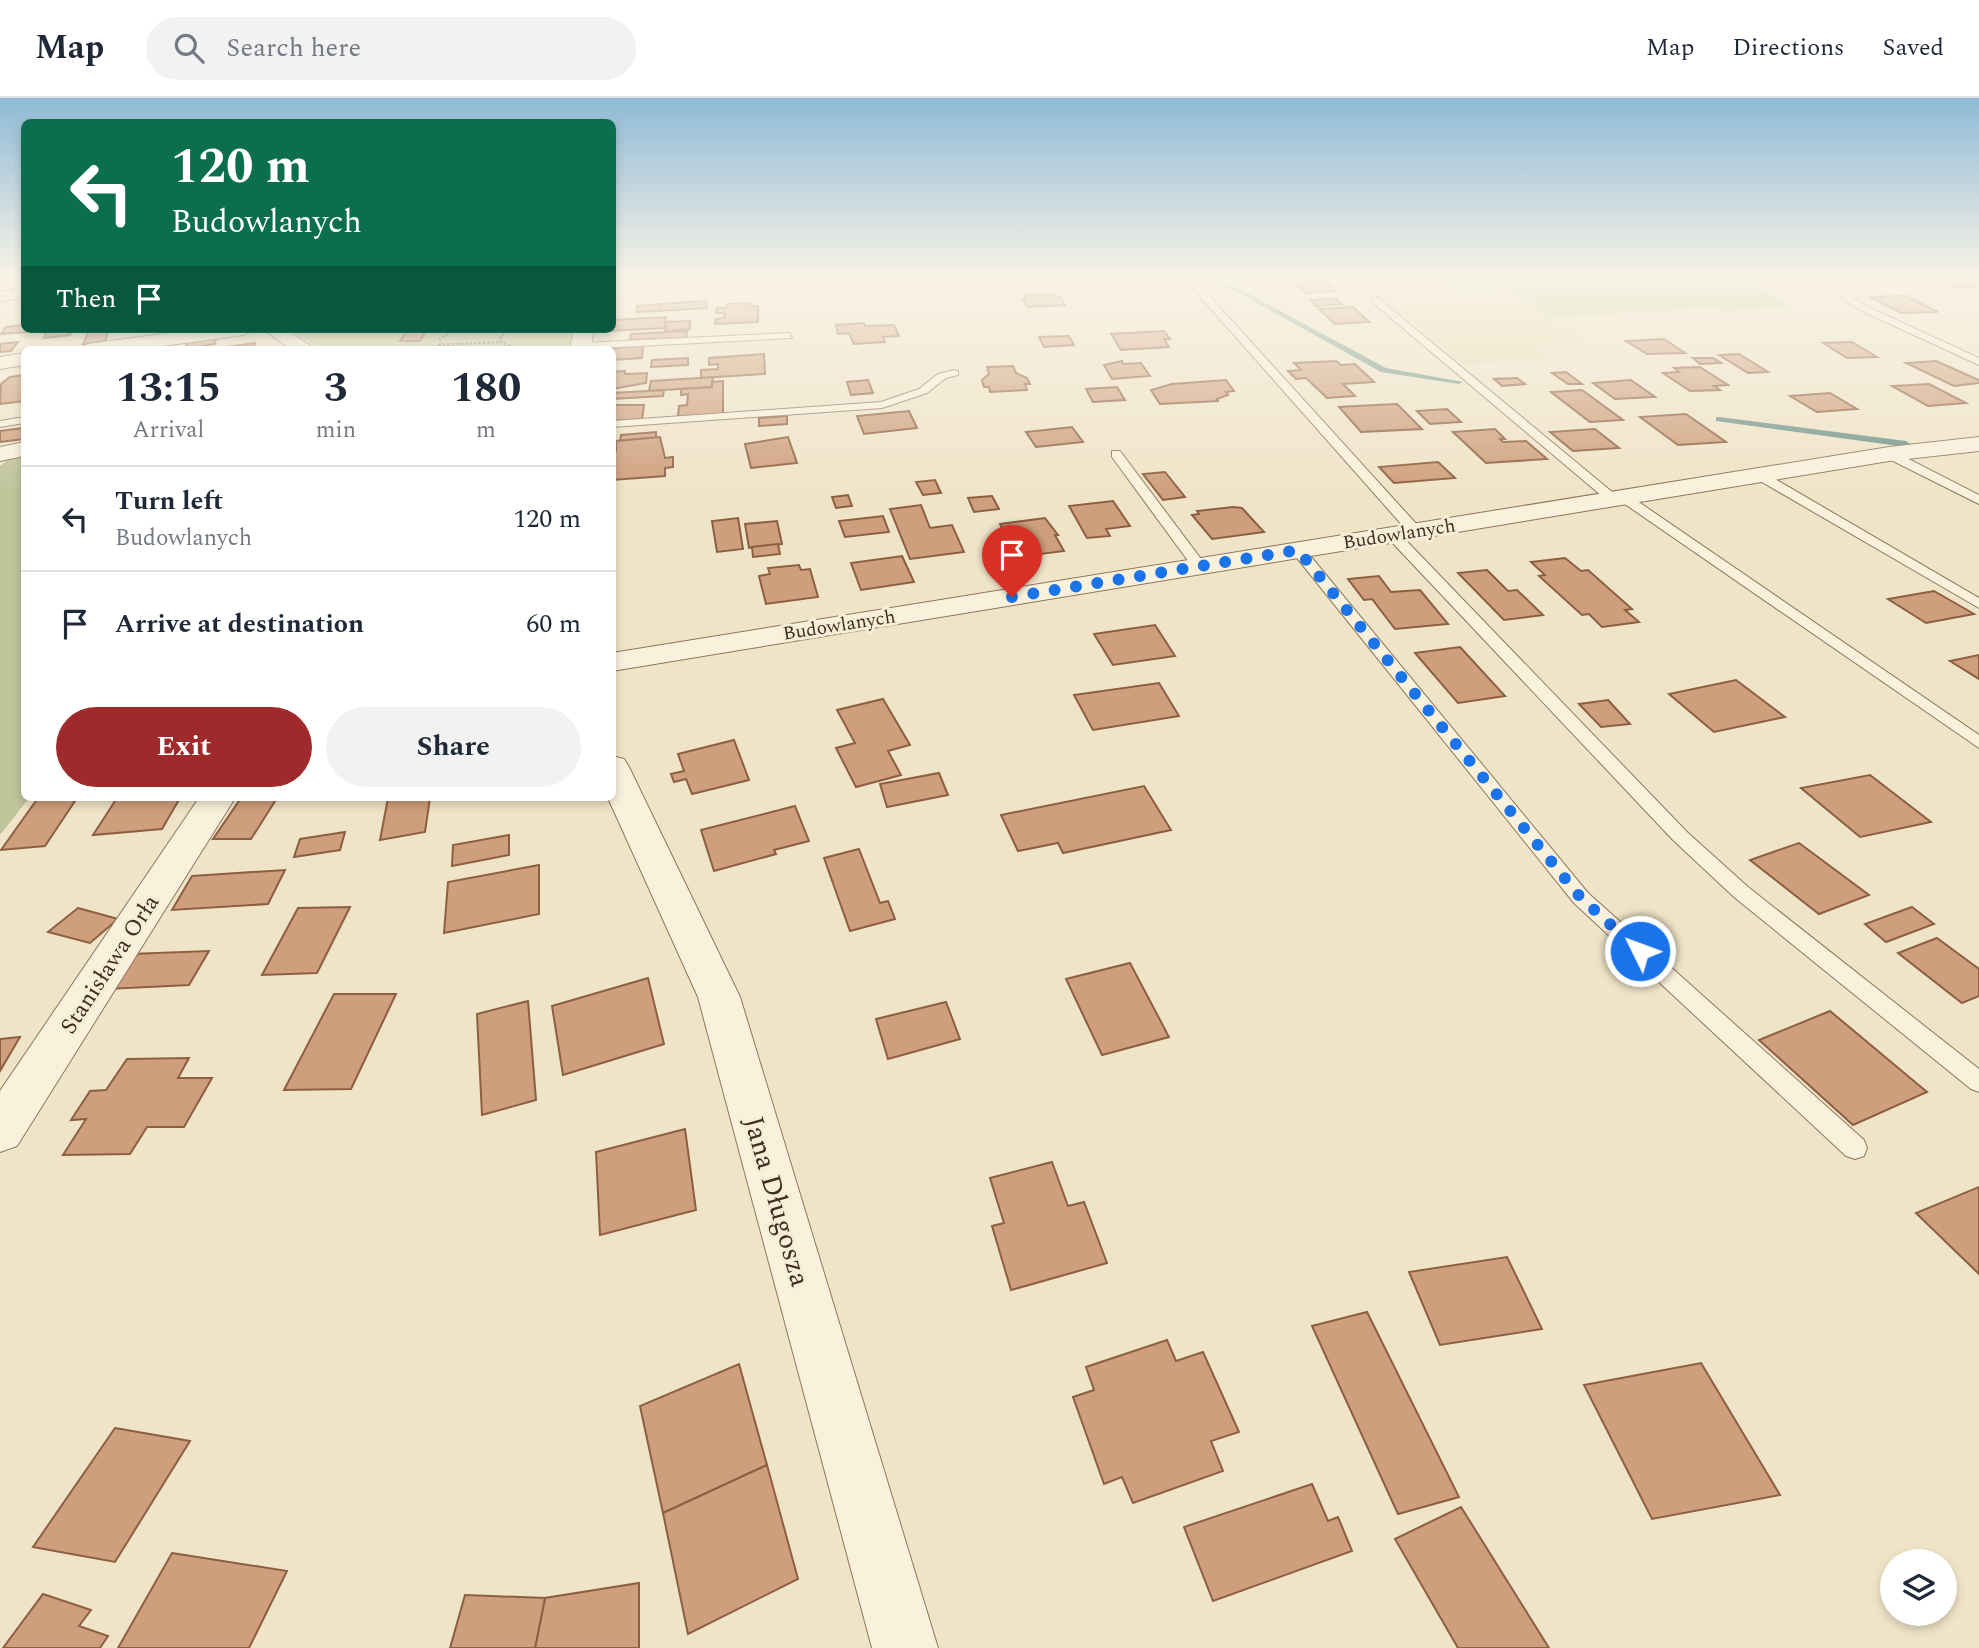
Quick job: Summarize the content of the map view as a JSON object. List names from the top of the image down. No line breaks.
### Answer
{"streets":{"street":["Budowlanych","Stanisława Orła","Jana Długosza"]},"page":{"header":"Map","search":"Search here","nav":["Map","Directions","Saved"],"turn":["120 m","Budowlanych"],"then":"Then","eta":["13:15","Arrival","3","min","180","m"],"list":[{"name":"Turn left","note":"Budowlanych","value":"120 m"},{"name":"Arrive at destination","value":"60 m"}],"buttons":["Exit","Share"]}}
